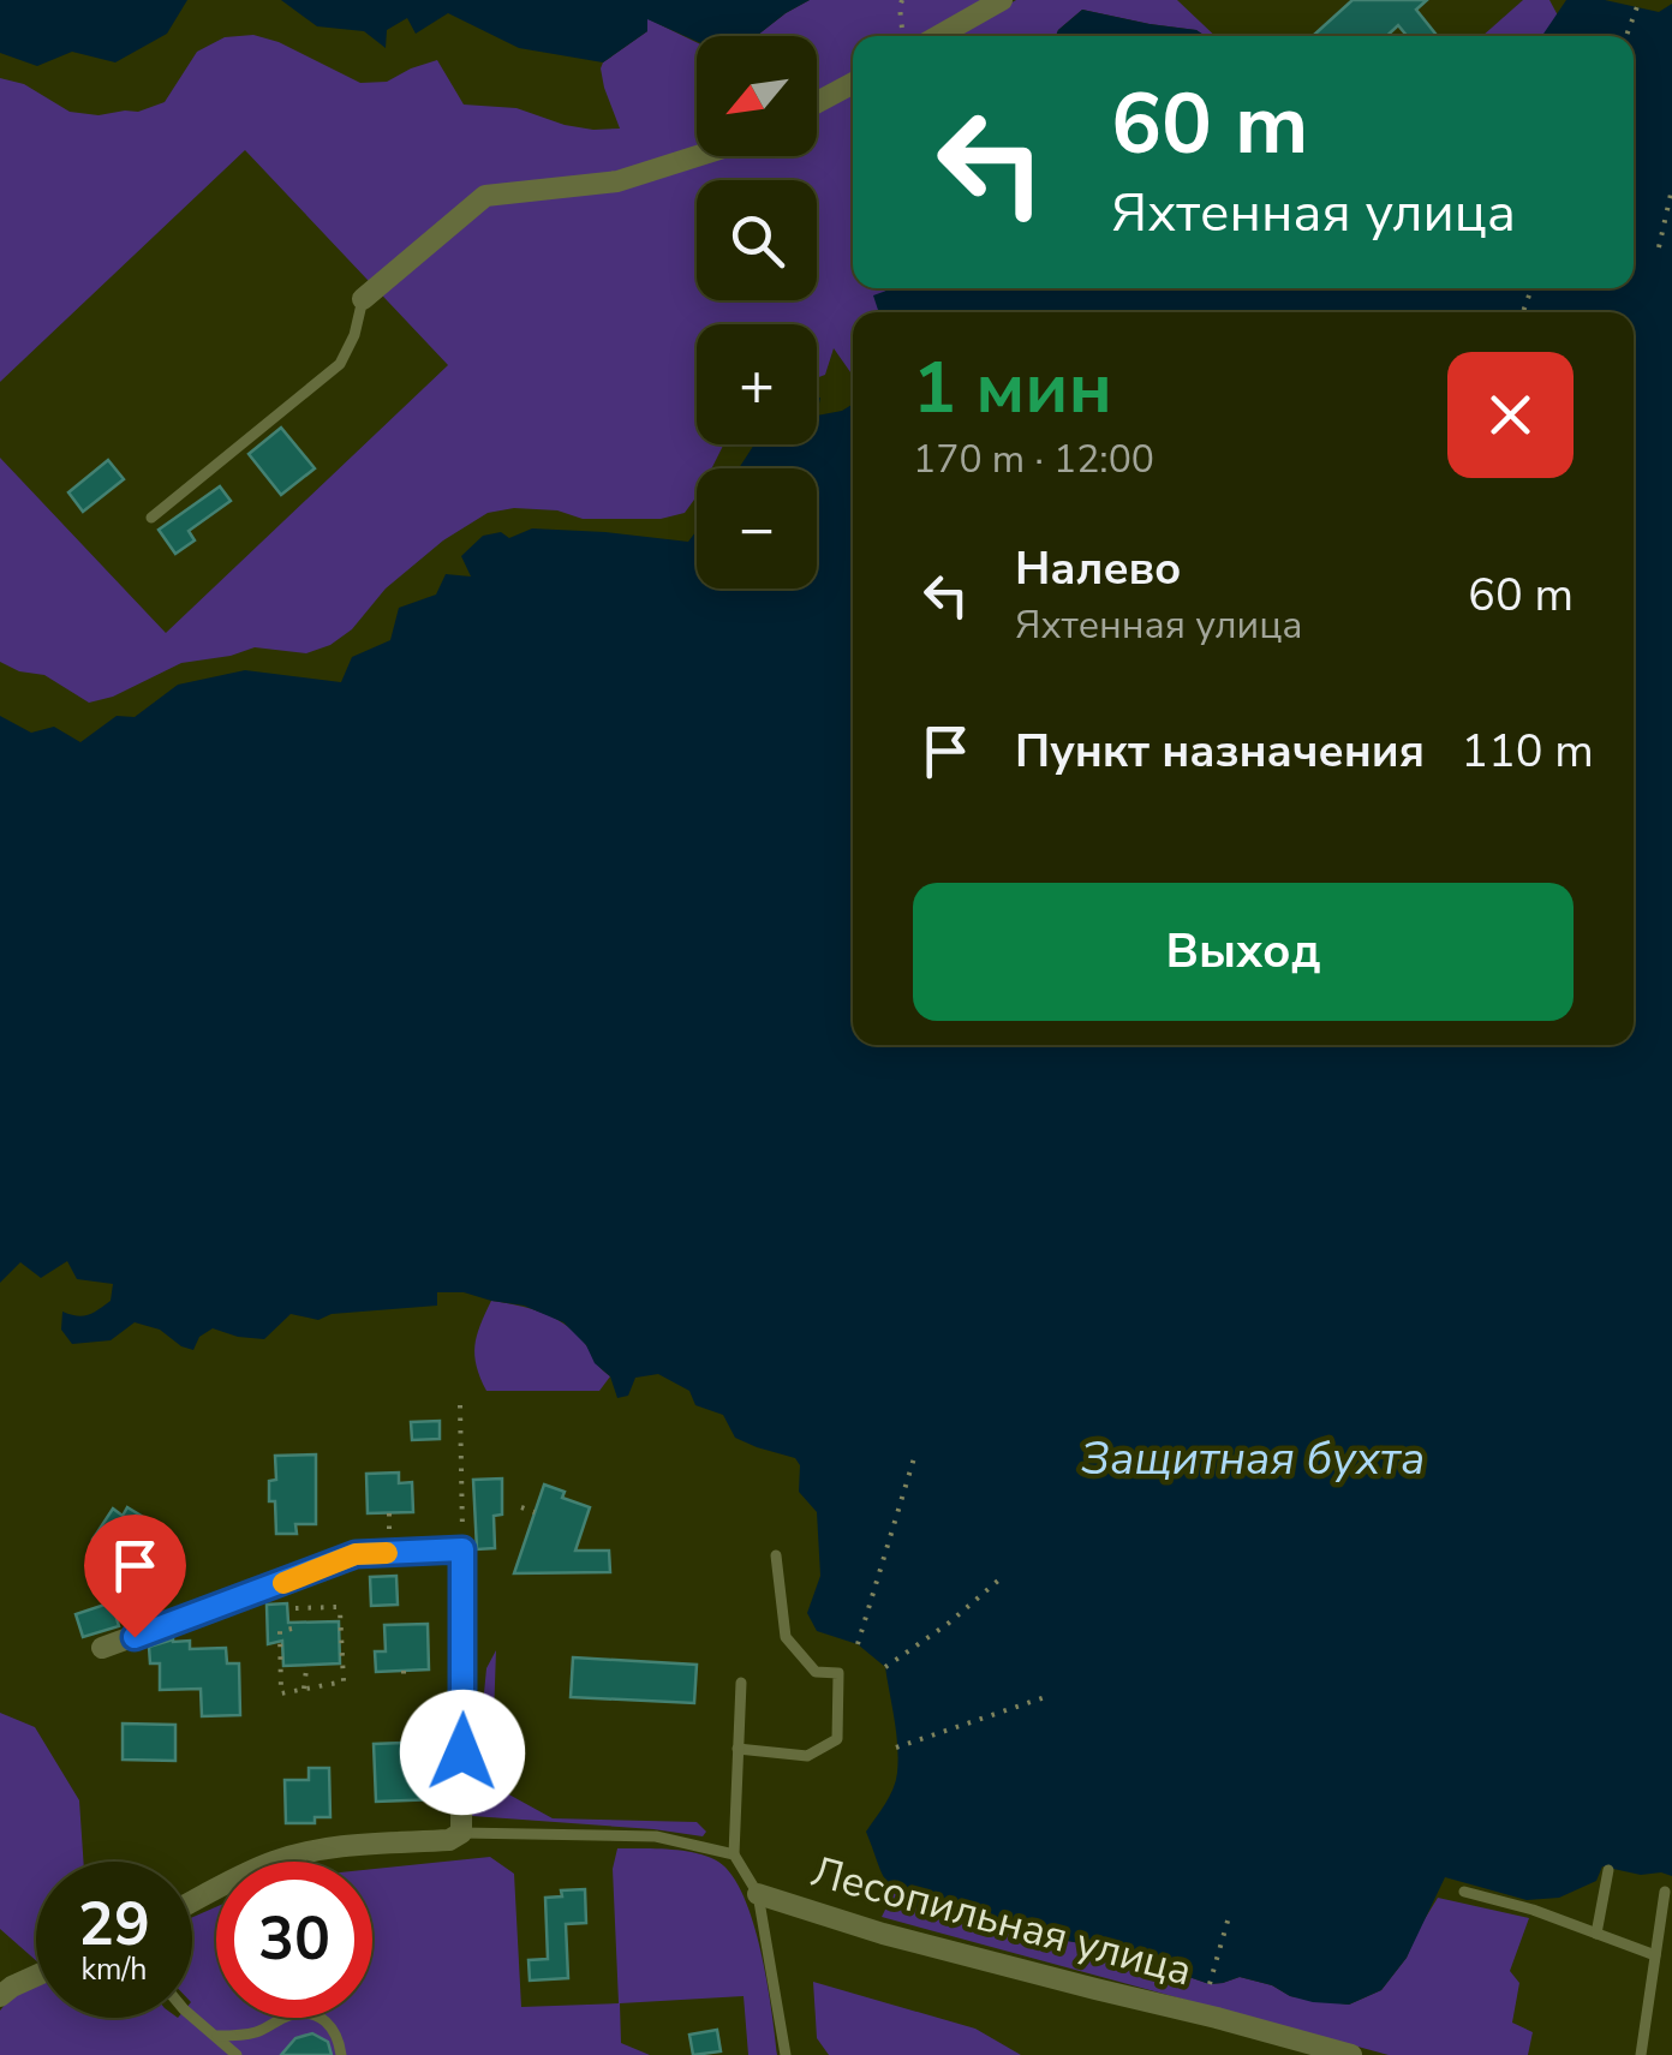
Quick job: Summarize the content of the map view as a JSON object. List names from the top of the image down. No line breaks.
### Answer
{"streets":{"street":["Лесопильная улица"]},"water":["Защитная бухта"],"north":"bottom left","page":{"map_buttons":["+","−"],"turn":["60 m","Яхтенная улица"],"heading":["1 мин","170 m · 12:00"],"list":[{"name":"Налево","note":"Яхтенная улица","value":"60 m"},{"name":"Пункт назначения","value":"110 m"}],"buttons":"Выход","speed":"29 km/h","limit":"30"}}
